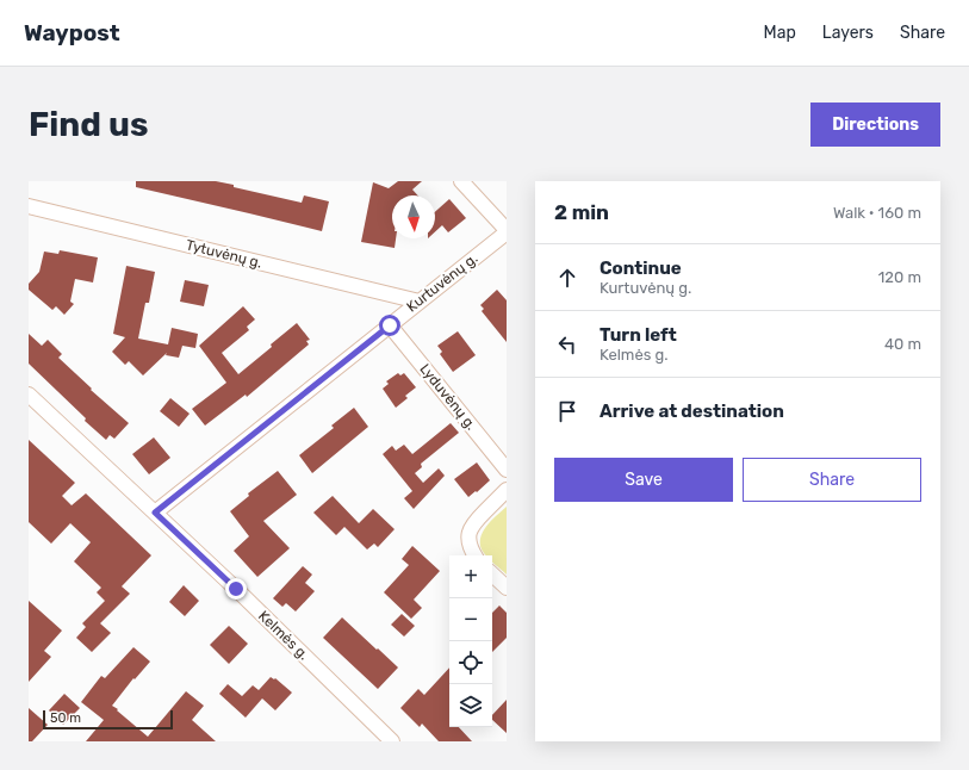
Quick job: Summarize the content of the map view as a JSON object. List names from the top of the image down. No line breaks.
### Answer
{"streets":{"street":["Tytuvėnų g.","Kurtuvėnų g.","Lyduvėnų g.","Kelmės g."]},"crossings":[["Tytuvėnų g.","Kurtuvėnų g."],["Kurtuvėnų g.","Lyduvėnų g."],["Kurtuvėnų g.","Kelmės g."]],"scale_bar":"50 m","north":"bottom","page":{"header":"Waypost","nav":["Map","Layers","Share"],"buttons":["Directions",["Save","Share"]],"title":"Find us","heading":["2 min","Walk · 160 m"],"list":[["Continue","Kurtuvėnų g.","120 m"],["Turn left","Kelmės g.","40 m"],"Arrive at destination"],"map_buttons":["+","−"],"scale":"50 m"}}
